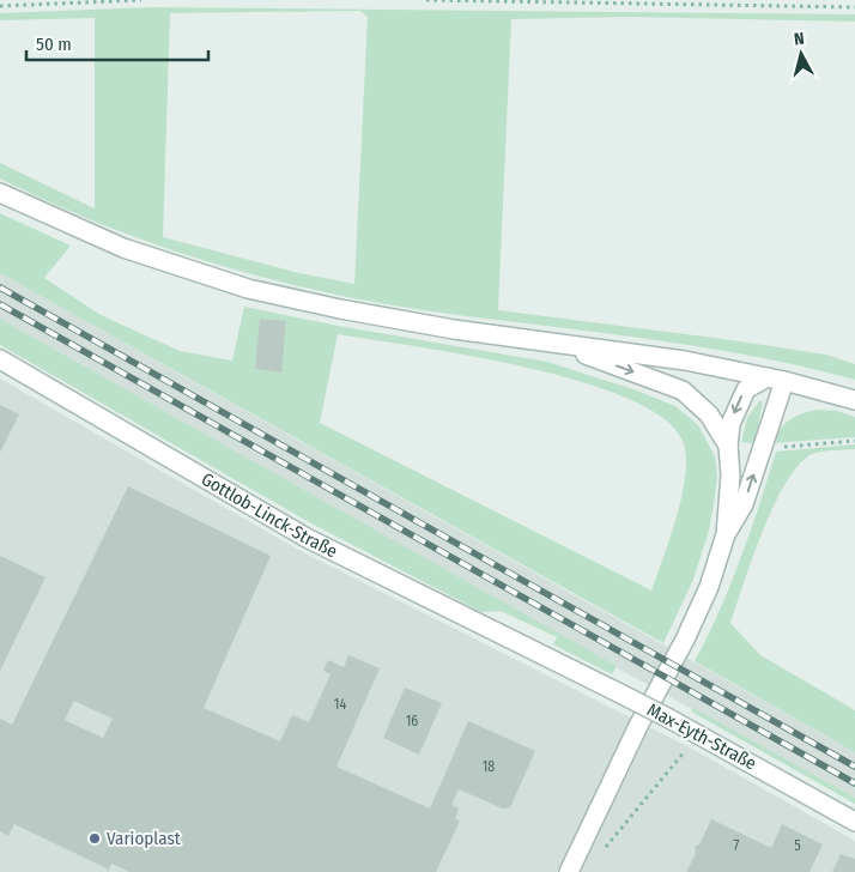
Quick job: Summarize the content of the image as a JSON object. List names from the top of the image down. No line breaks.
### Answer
{"streets":{"street":["Gottlob-Linck-Straße","Max-Eyth-Straße"]},"crossings":[["Gottlob-Linck-Straße","Max-Eyth-Straße"]],"places":["Varioplast"],"house_numbers":["14","16","18","7","5"],"scale_bar":"50 m","north":"top"}
